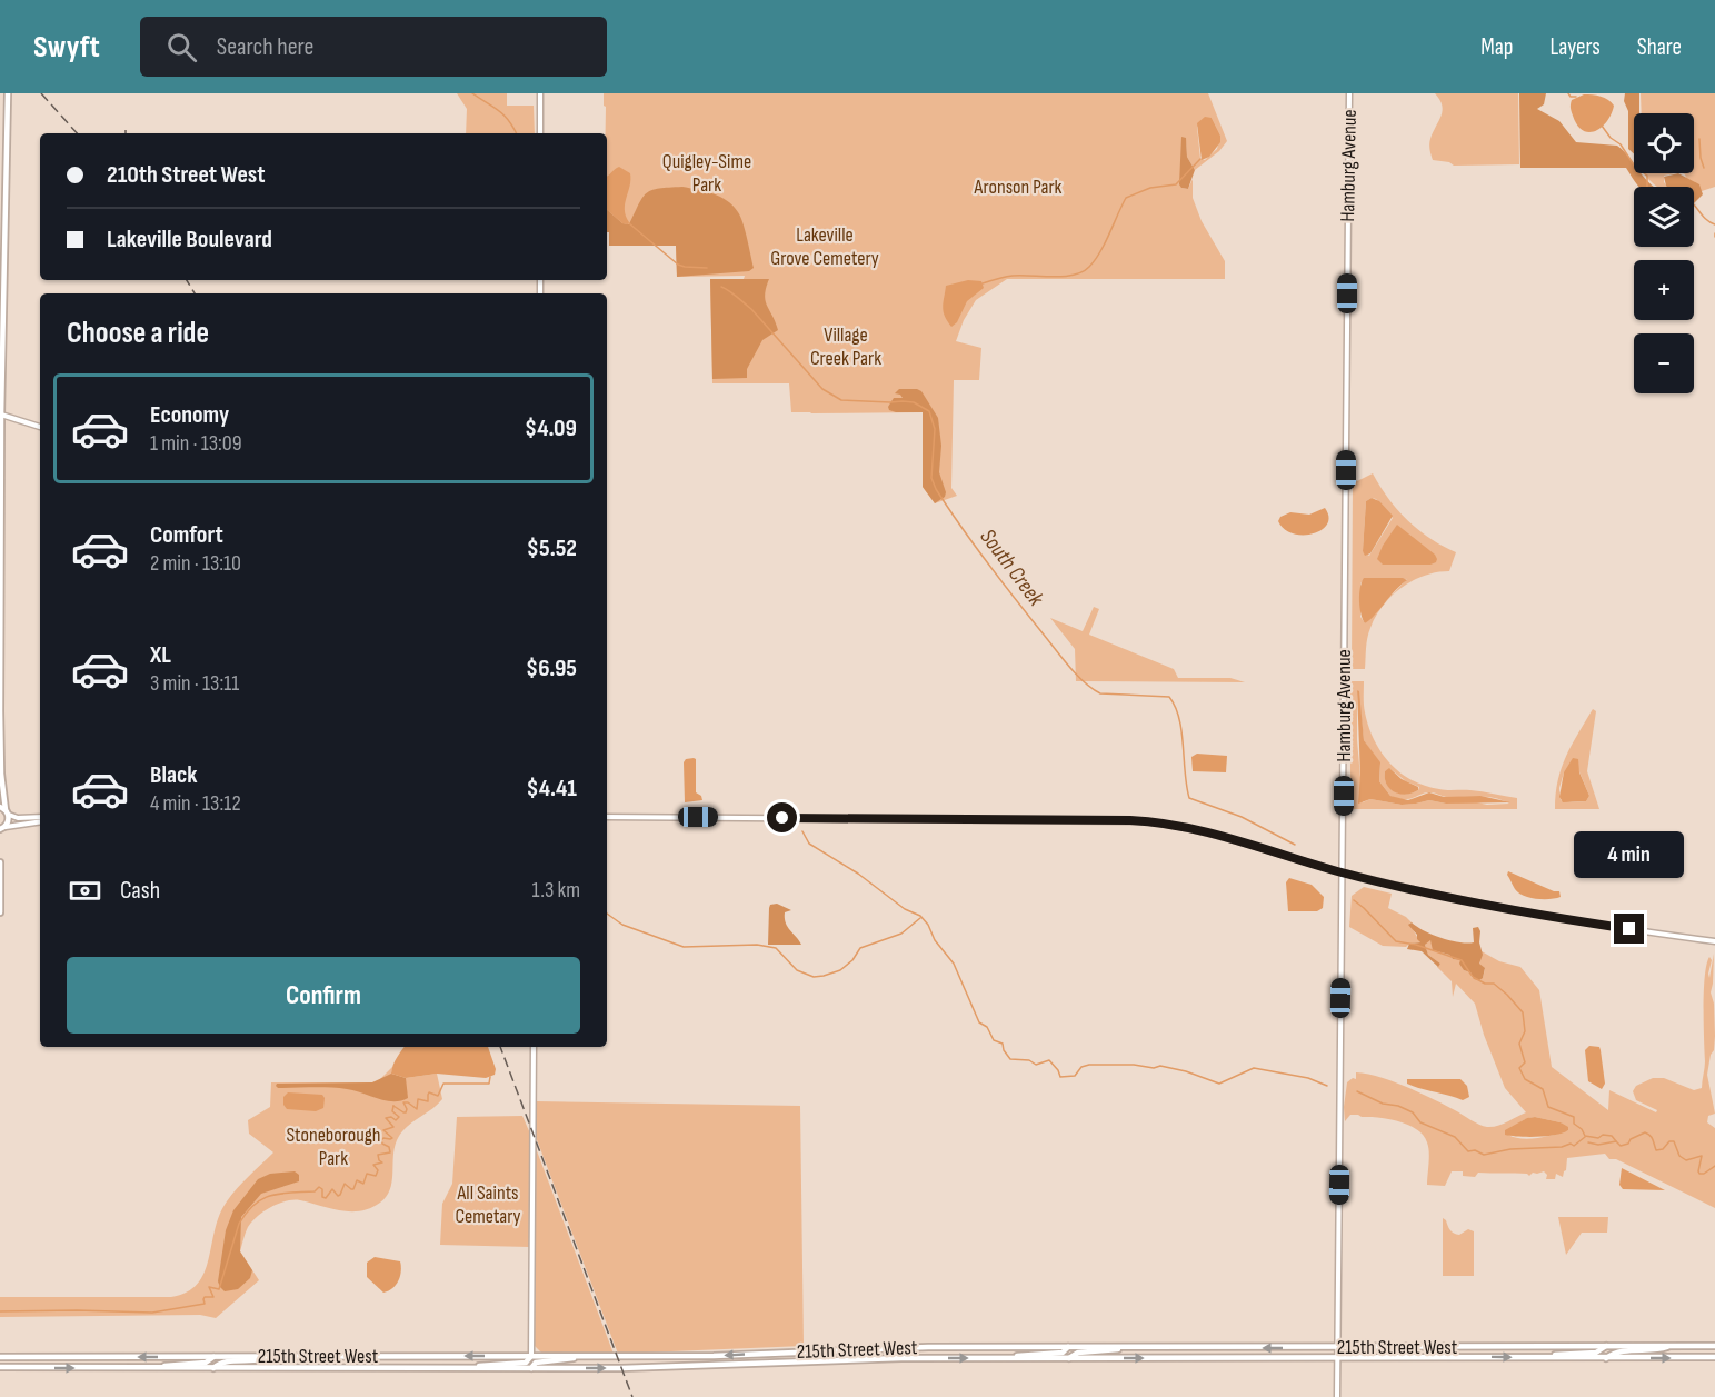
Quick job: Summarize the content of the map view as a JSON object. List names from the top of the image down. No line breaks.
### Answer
{"streets":{"main road":["215th Street West"],"street":["Hamburg Avenue"]},"crossings":[["Hamburg Avenue","215th Street West"]],"water":["South Creek"],"parks":["Quigley-Sime Park","Aronson Park","Lakeville Grove Cemetery","Village Creek Park","Stoneborough Park","All Saints Cemetary"],"page":{"header":"Swyft","search":"Search here","nav":["Map","Layers","Share"],"map_buttons":["+","−"],"banner":["210th Street West","Lakeville Boulevard"],"heading":"Choose a ride","list":[{"name":"Economy","note":"1 min · 13:09","value":"$4.09"},{"name":"Comfort","note":"2 min · 13:10","value":"$5.52"},{"name":"XL","note":"3 min · 13:11","value":"$6.95"},{"name":"Black","note":"4 min · 13:12","value":"$4.41"}],"bubble":"4 min","pay":["Cash","1.3 km"],"buttons":"Confirm"}}
